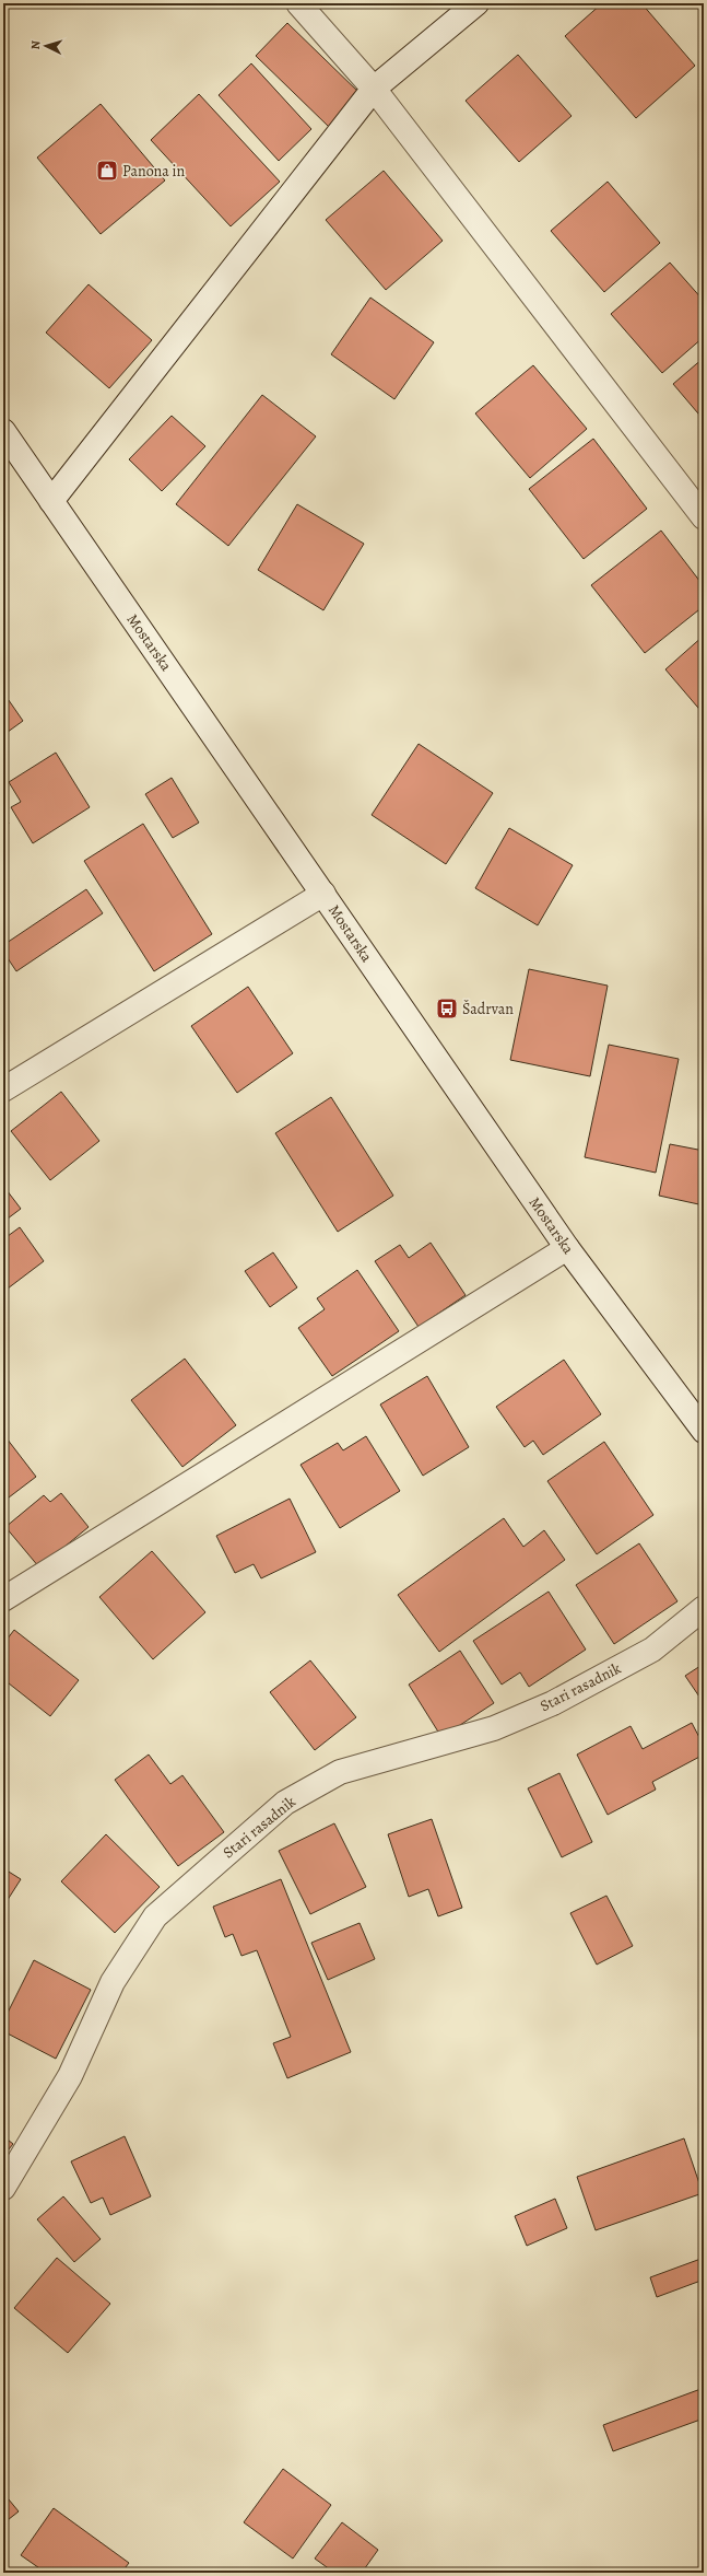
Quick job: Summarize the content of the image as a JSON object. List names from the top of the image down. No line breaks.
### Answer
{"streets":{"street":["Mostarska","Stari rasadnik"]},"places":{"shop":["Panona in"],"bus stop":["Šadrvan"]},"north":"left"}
